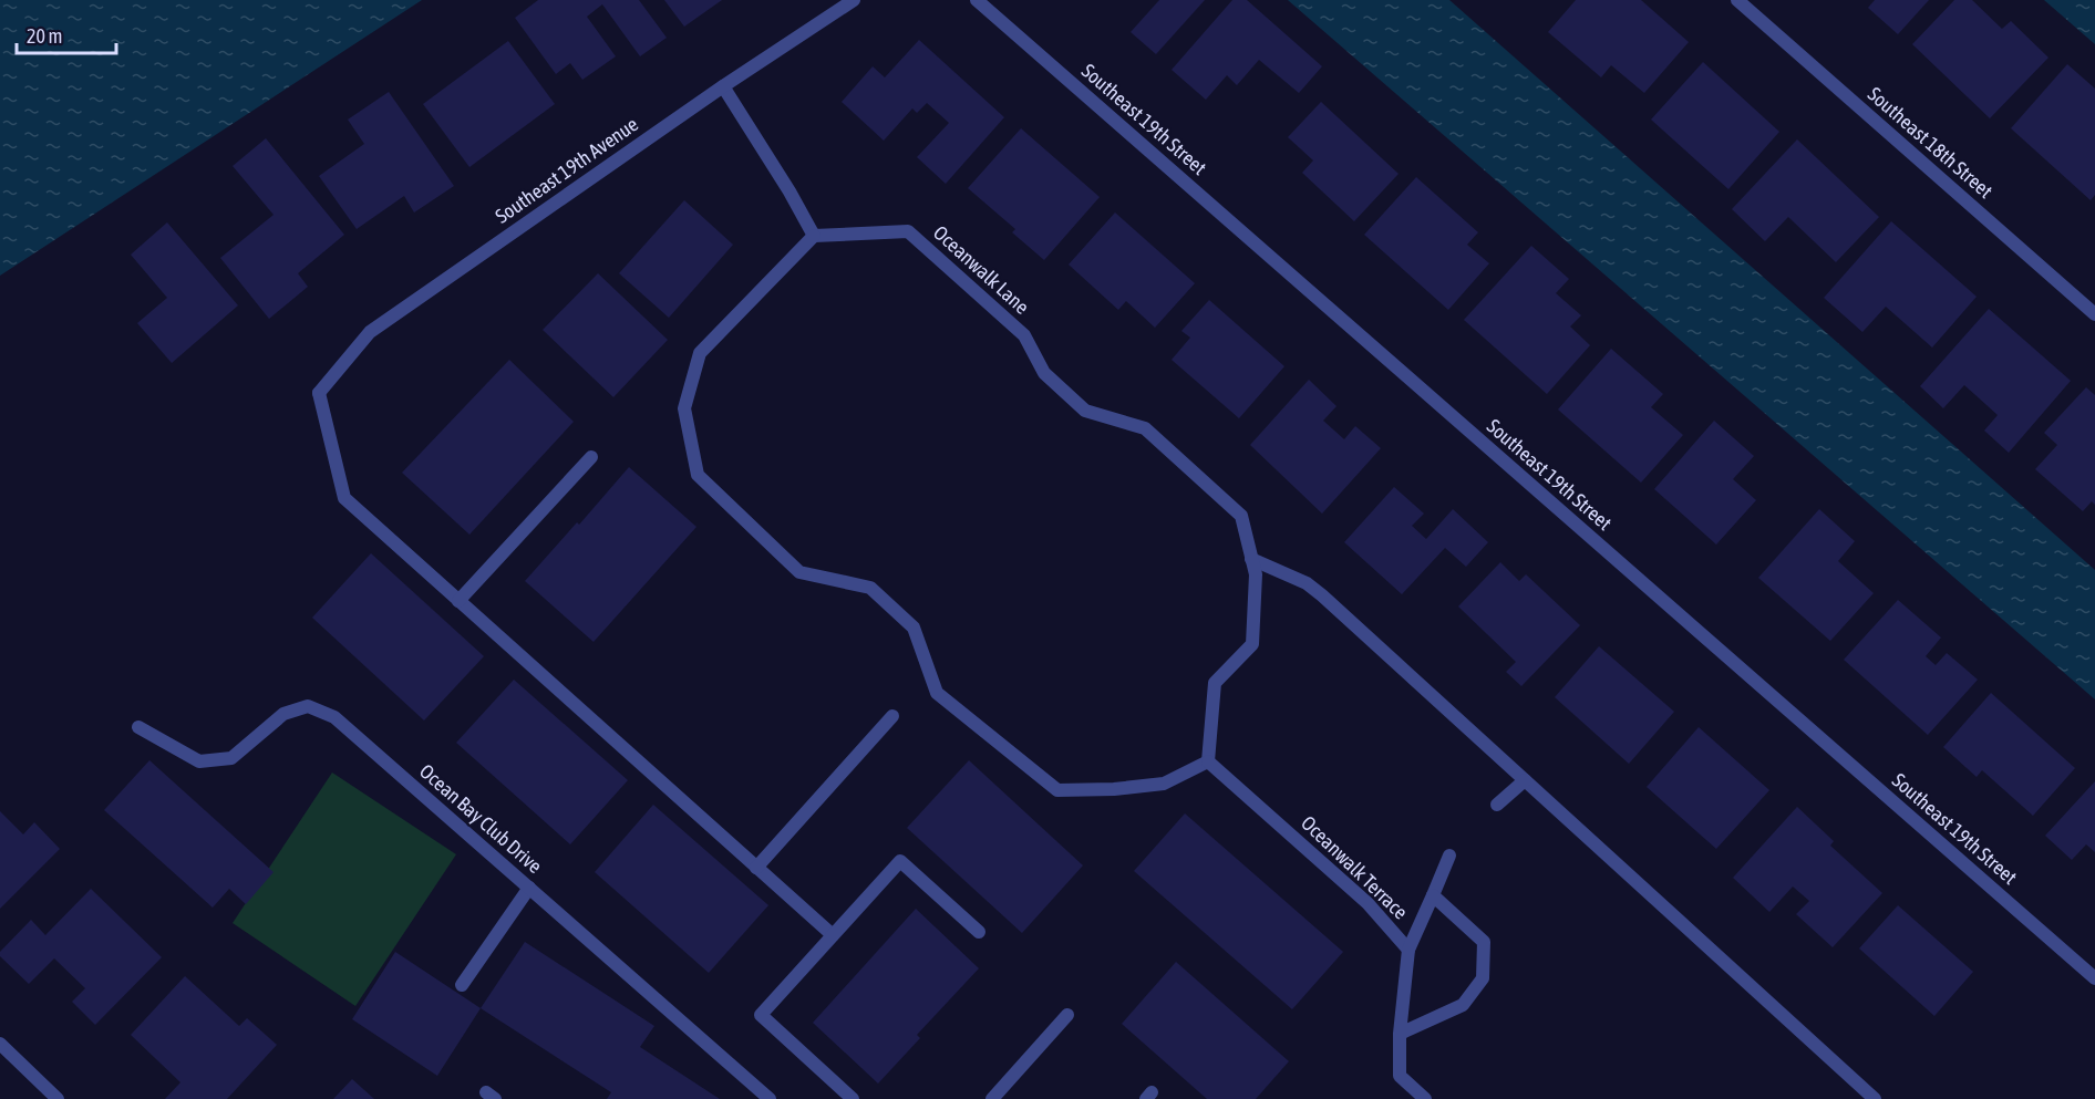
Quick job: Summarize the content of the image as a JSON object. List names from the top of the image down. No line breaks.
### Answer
{"streets":{"street":["Southeast 19th Street","Southeast 18th Street","Southeast 19th Avenue","Oceanwalk Lane","Ocean Bay Club Drive","Oceanwalk Terrace"]},"crossings":[["Oceanwalk Lane","Oceanwalk Terrace"]],"scale_bar":"20 m"}
